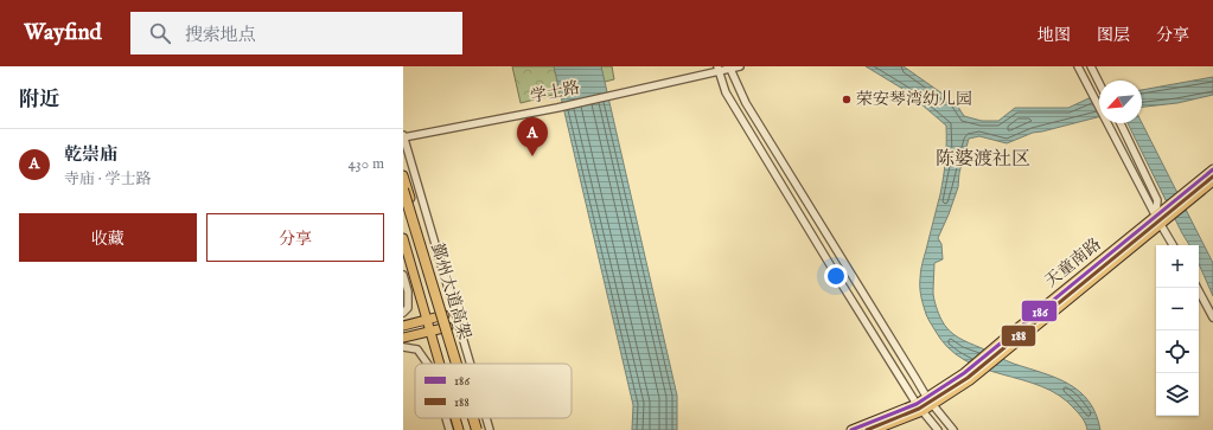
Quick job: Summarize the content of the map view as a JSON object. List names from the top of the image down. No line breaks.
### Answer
{"streets":{"highway":["鄞州大道高架"],"main road":["天童南路"],"street":["学士路"]},"districts":["陈婆渡社区"],"places":["荣安琴湾幼儿园"],"lines":["transit line 186","transit line 188"],"legend":["186","188"],"north":"bottom left","page":{"header":"Wayfind","search":"搜索地点","nav":["地图","图层","分享"],"heading":"附近","pins":"A","list":[{"mark":"A","name":"乾崇庙","note":"寺庙 · 学士路","value":"430 m"}],"buttons":["收藏","分享"],"map_buttons":["+","−"]}}
